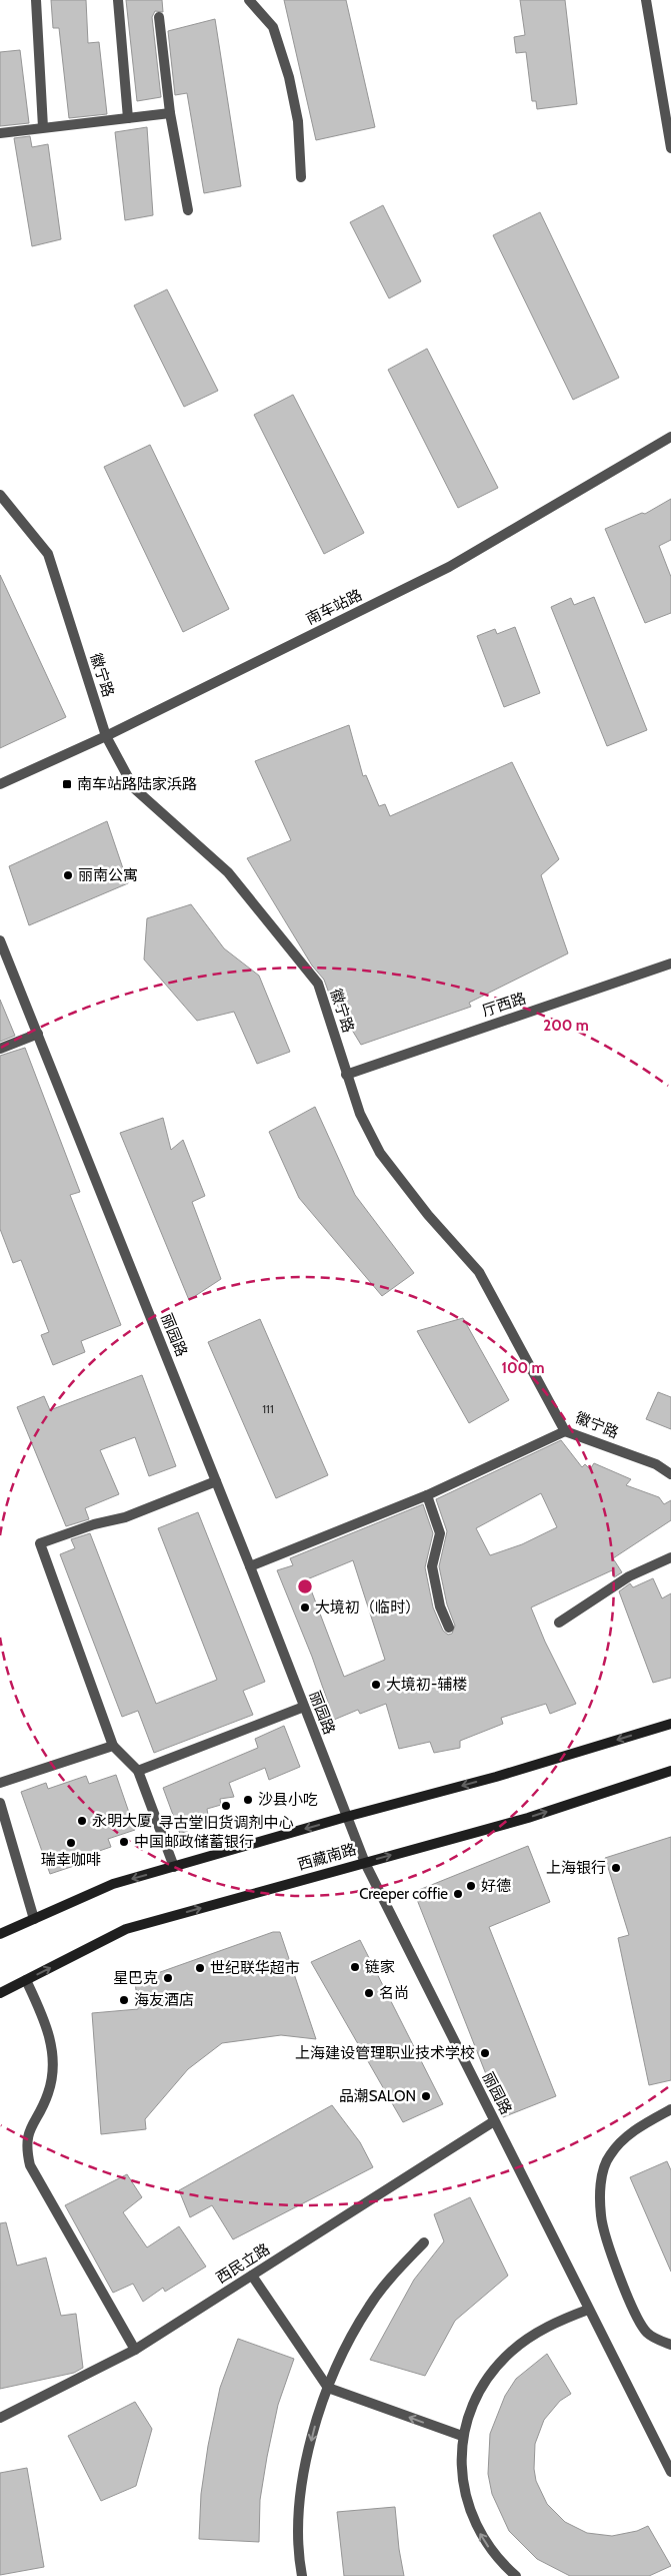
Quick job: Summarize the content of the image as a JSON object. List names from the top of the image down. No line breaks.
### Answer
{"streets":{"main road":["西藏南路"],"street":["南车站路","徽宁路","厅西路","丽园路","西民立路"]},"crossings":[["南车站路","徽宁路"],["徽宁路","厅西路"],["丽园路","西藏南路"],["丽园路","西民立路"]],"places":{"transit":["南车站路陆家浜路"],"other":["丽南公寓","大境初（临时）","大境初-辅楼","沙县小吃","寻古堂旧货调剂中心","永明大厦","中国邮政储蓄银行","瑞幸咖啡","上海银行","好德","Creeper coffie","链家","世纪联华超市","星巴克","名尚","海友酒店","上海建设管理职业技术学校","品潮SALON"]},"house_numbers":["111"],"rings":["200 m","100 m"]}
